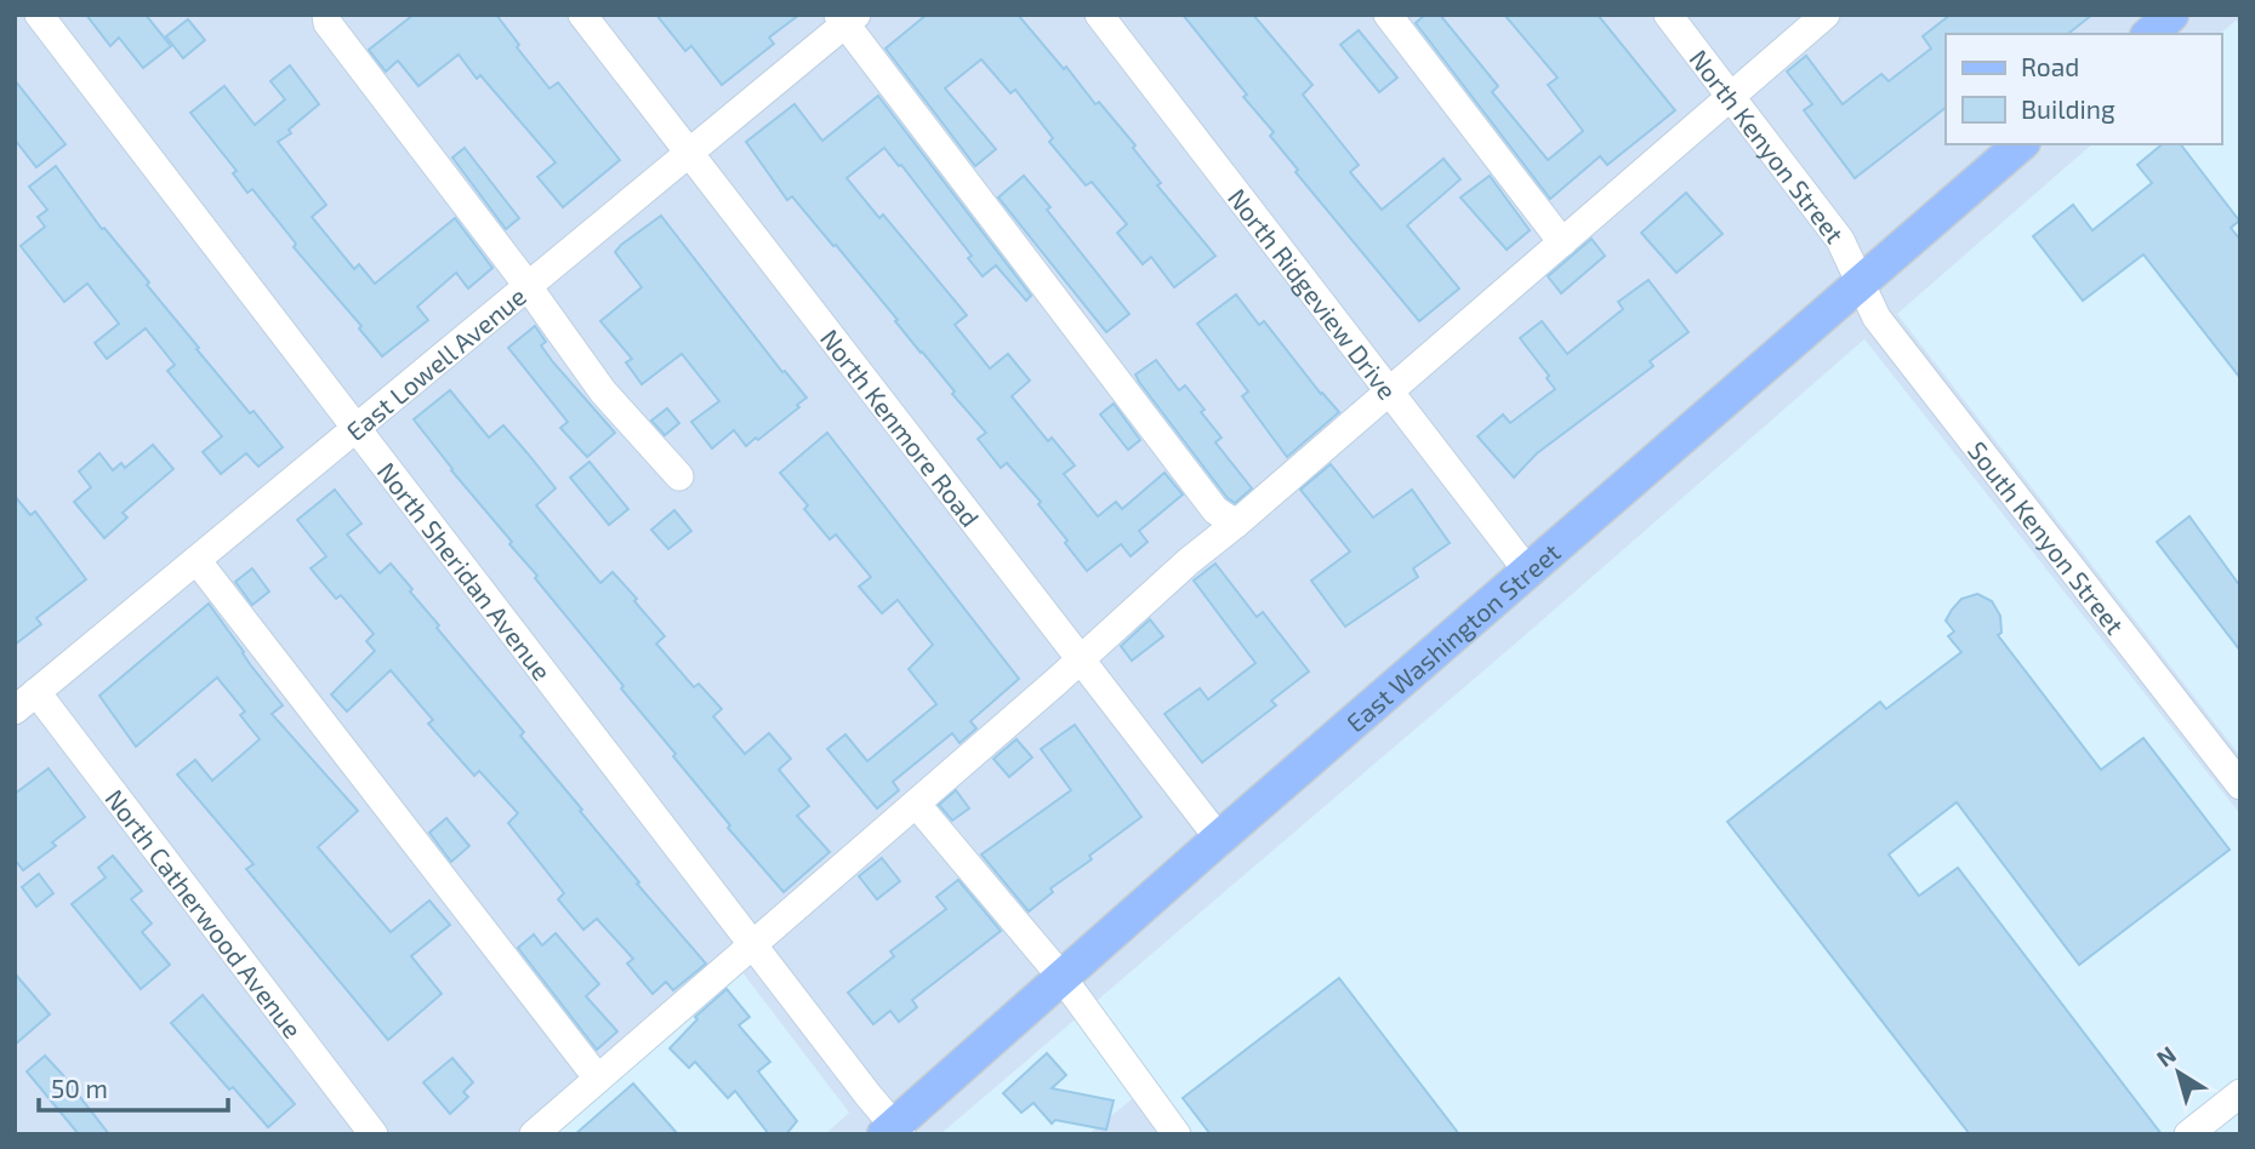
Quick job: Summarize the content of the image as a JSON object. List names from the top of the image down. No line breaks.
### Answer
{"streets":{"main road":["East Washington Street"],"street":["North Kenyon Street","North Ridgeview Drive","East Lowell Avenue","North Kenmore Road","South Kenyon Street","North Sheridan Avenue","North Catherwood Avenue"]},"crossings":[["North Kenyon Street","South Kenyon Street"],["North Kenyon Street","East Washington Street"],["North Ridgeview Drive","East Washington Street"],["East Lowell Avenue","North Kenmore Road"],["East Lowell Avenue","North Sheridan Avenue"],["East Lowell Avenue","North Catherwood Avenue"],["North Kenmore Road","East Washington Street"],["South Kenyon Street","East Washington Street"],["North Sheridan Avenue","East Washington Street"]],"legend":["Road","Building"],"scale_bar":"50 m","north":"top left"}
